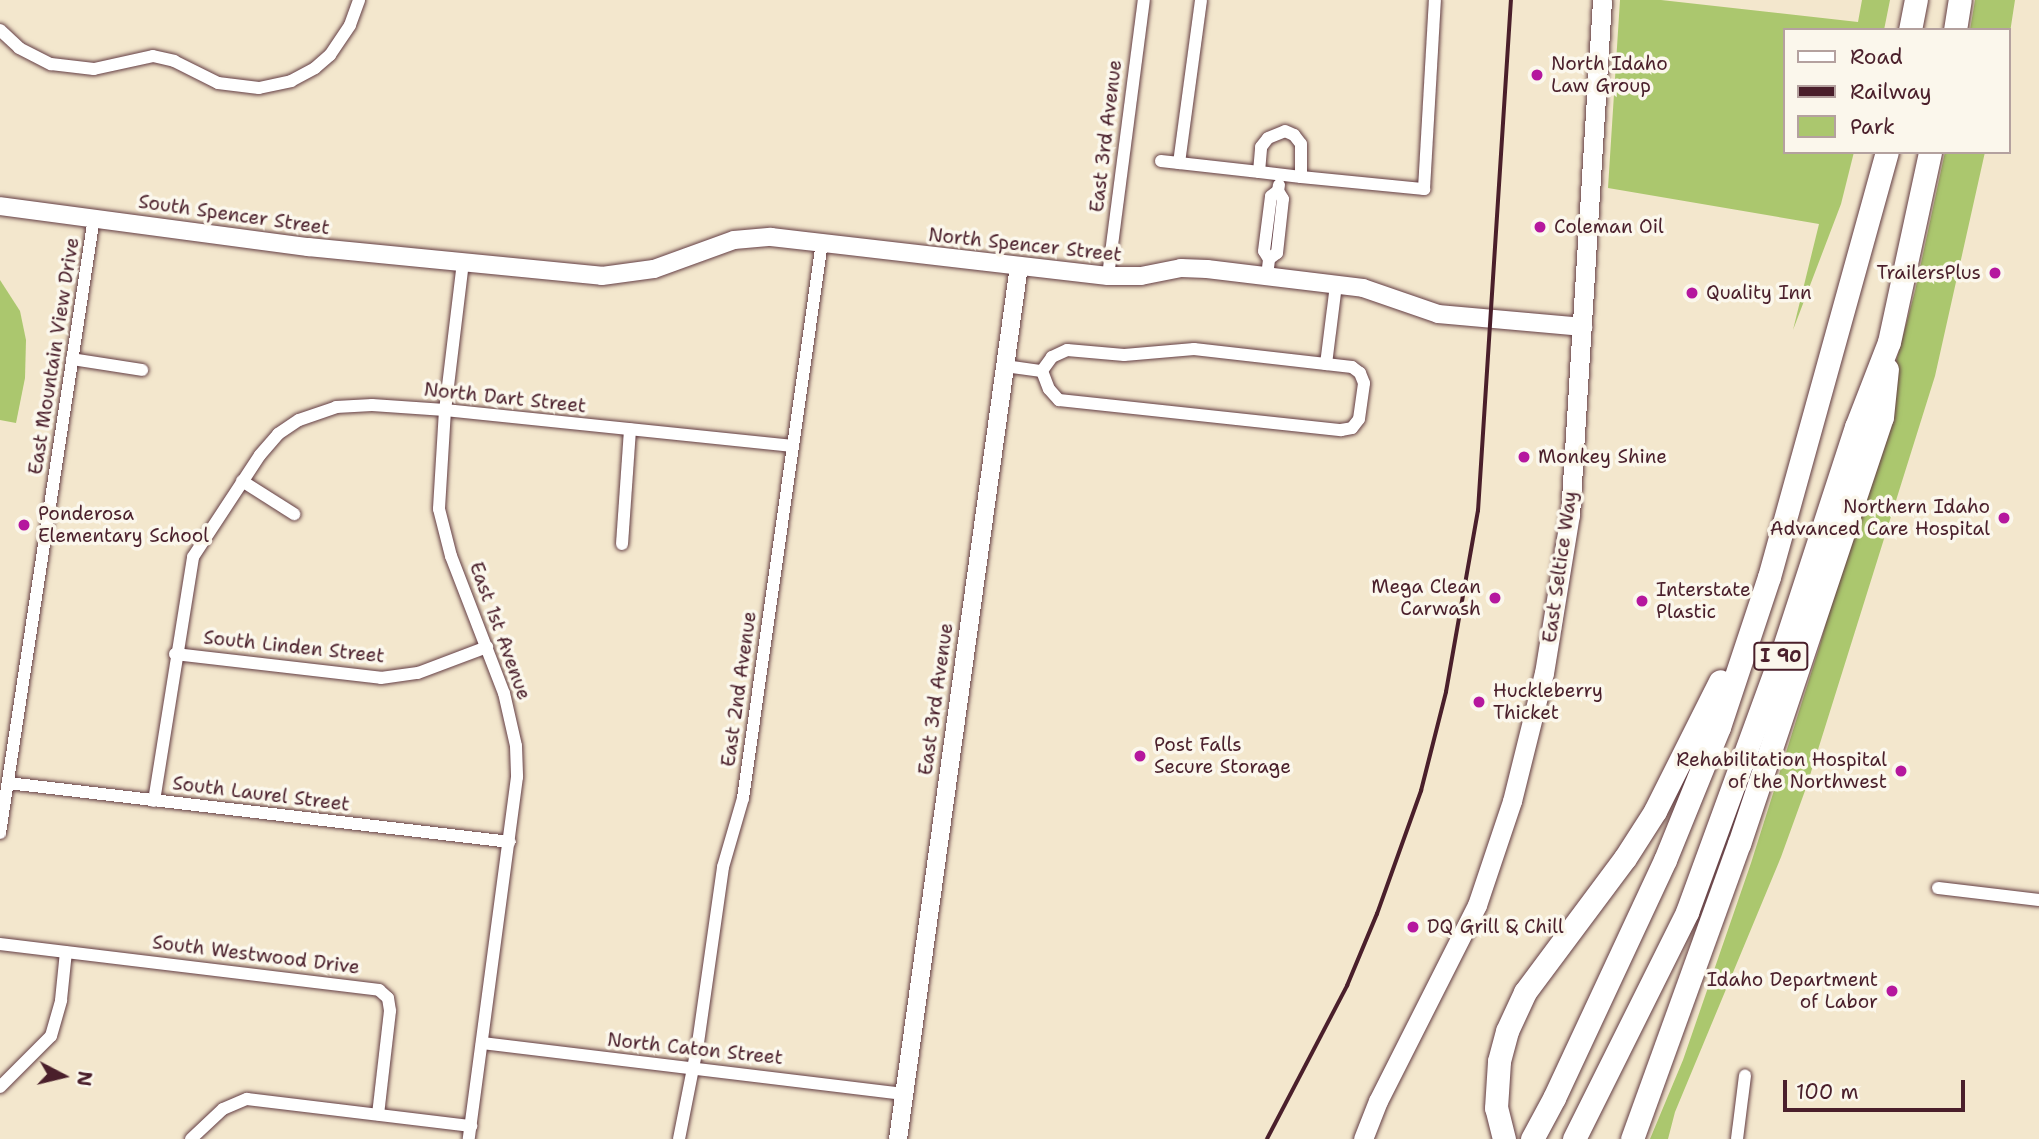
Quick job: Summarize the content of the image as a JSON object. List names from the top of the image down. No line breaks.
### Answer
{"streets":{"highway":["I 90"],"main road":["East Seltice Way"],"street":["East 3rd Avenue","South Spencer Street","North Spencer Street","East Mountain View Drive","North Dart Street","East 1st Avenue","South Linden Street","East 2nd Avenue","South Laurel Street","South Westwood Drive","North Caton Street"]},"crossings":[["East 3rd Avenue","North Spencer Street"],["East 3rd Avenue","North Caton Street"],["South Spencer Street","North Spencer Street"],["South Spencer Street","East Mountain View Drive"],["South Spencer Street","East 1st Avenue"],["North Spencer Street","East Seltice Way"],["North Spencer Street","East 1st Avenue"],["North Spencer Street","East 2nd Avenue"],["East Mountain View Drive","South Laurel Street"],["North Dart Street","East 1st Avenue"],["North Dart Street","South Linden Street"],["North Dart Street","East 2nd Avenue"],["North Dart Street","South Laurel Street"],["East 1st Avenue","South Linden Street"],["East 1st Avenue","South Laurel Street"],["East 1st Avenue","North Caton Street"],["East 2nd Avenue","North Caton Street"]],"places":["North Idaho Law Group","Coleman Oil","TrailersPlus","Quality Inn","Monkey Shine","Northern Idaho Advanced Care Hospital","Ponderosa Elementary School","Mega Clean Carwash","Interstate Plastic","Huckleberry Thicket","Post Falls Secure Storage","Rehabilitation Hospital of the Northwest","DQ Grill & Chill","Idaho Department of Labor"],"legend":["Road","Railway","Park"],"scale_bar":"100 m","north":"right"}
